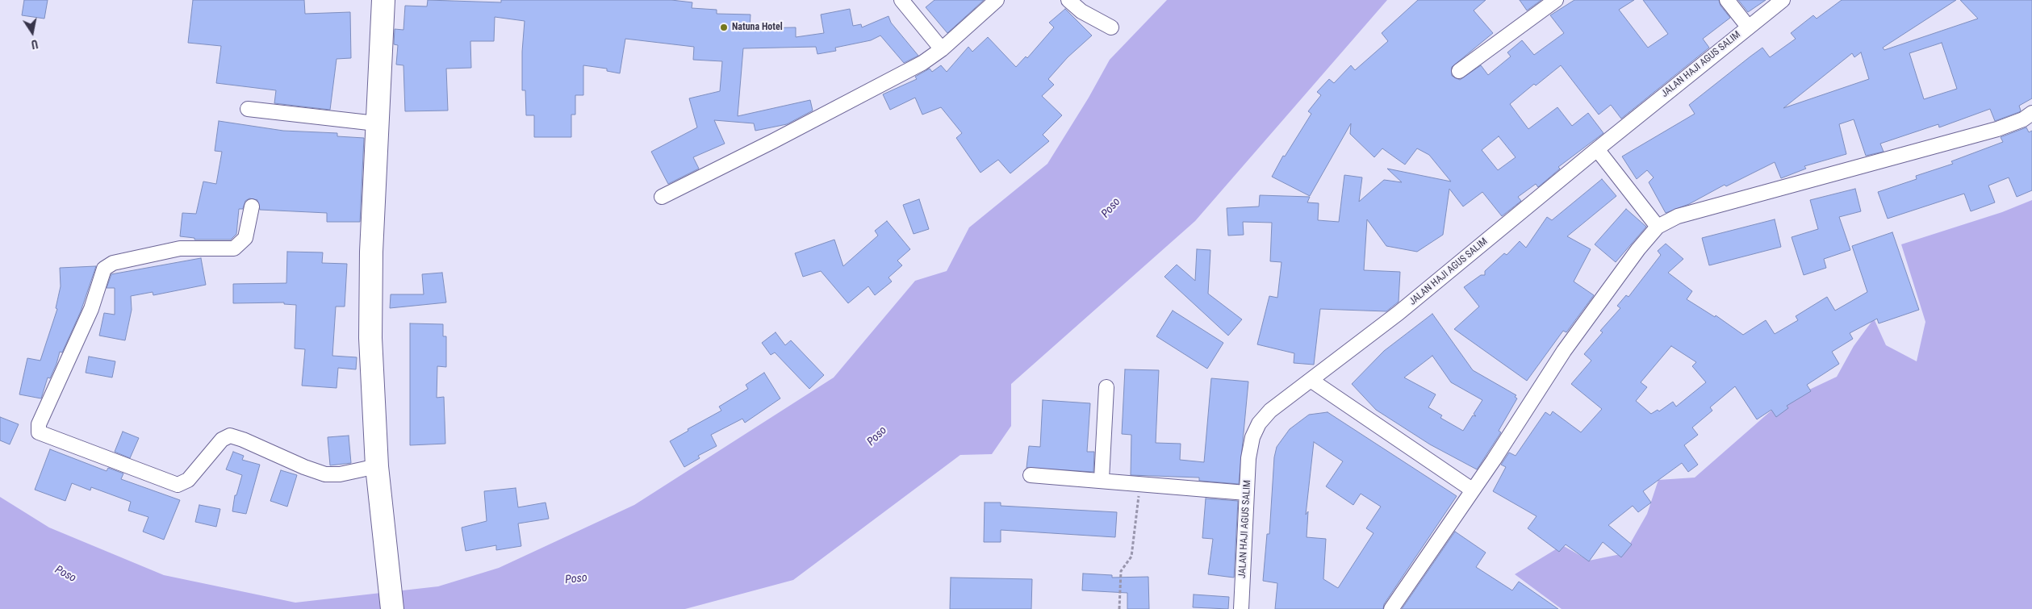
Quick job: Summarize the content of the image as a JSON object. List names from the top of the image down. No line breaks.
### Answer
{"streets":{"street":["JALAN HAJI AGUS SALIM"]},"water":["Poso"],"places":["Natuna Hotel"],"north":"bottom"}
